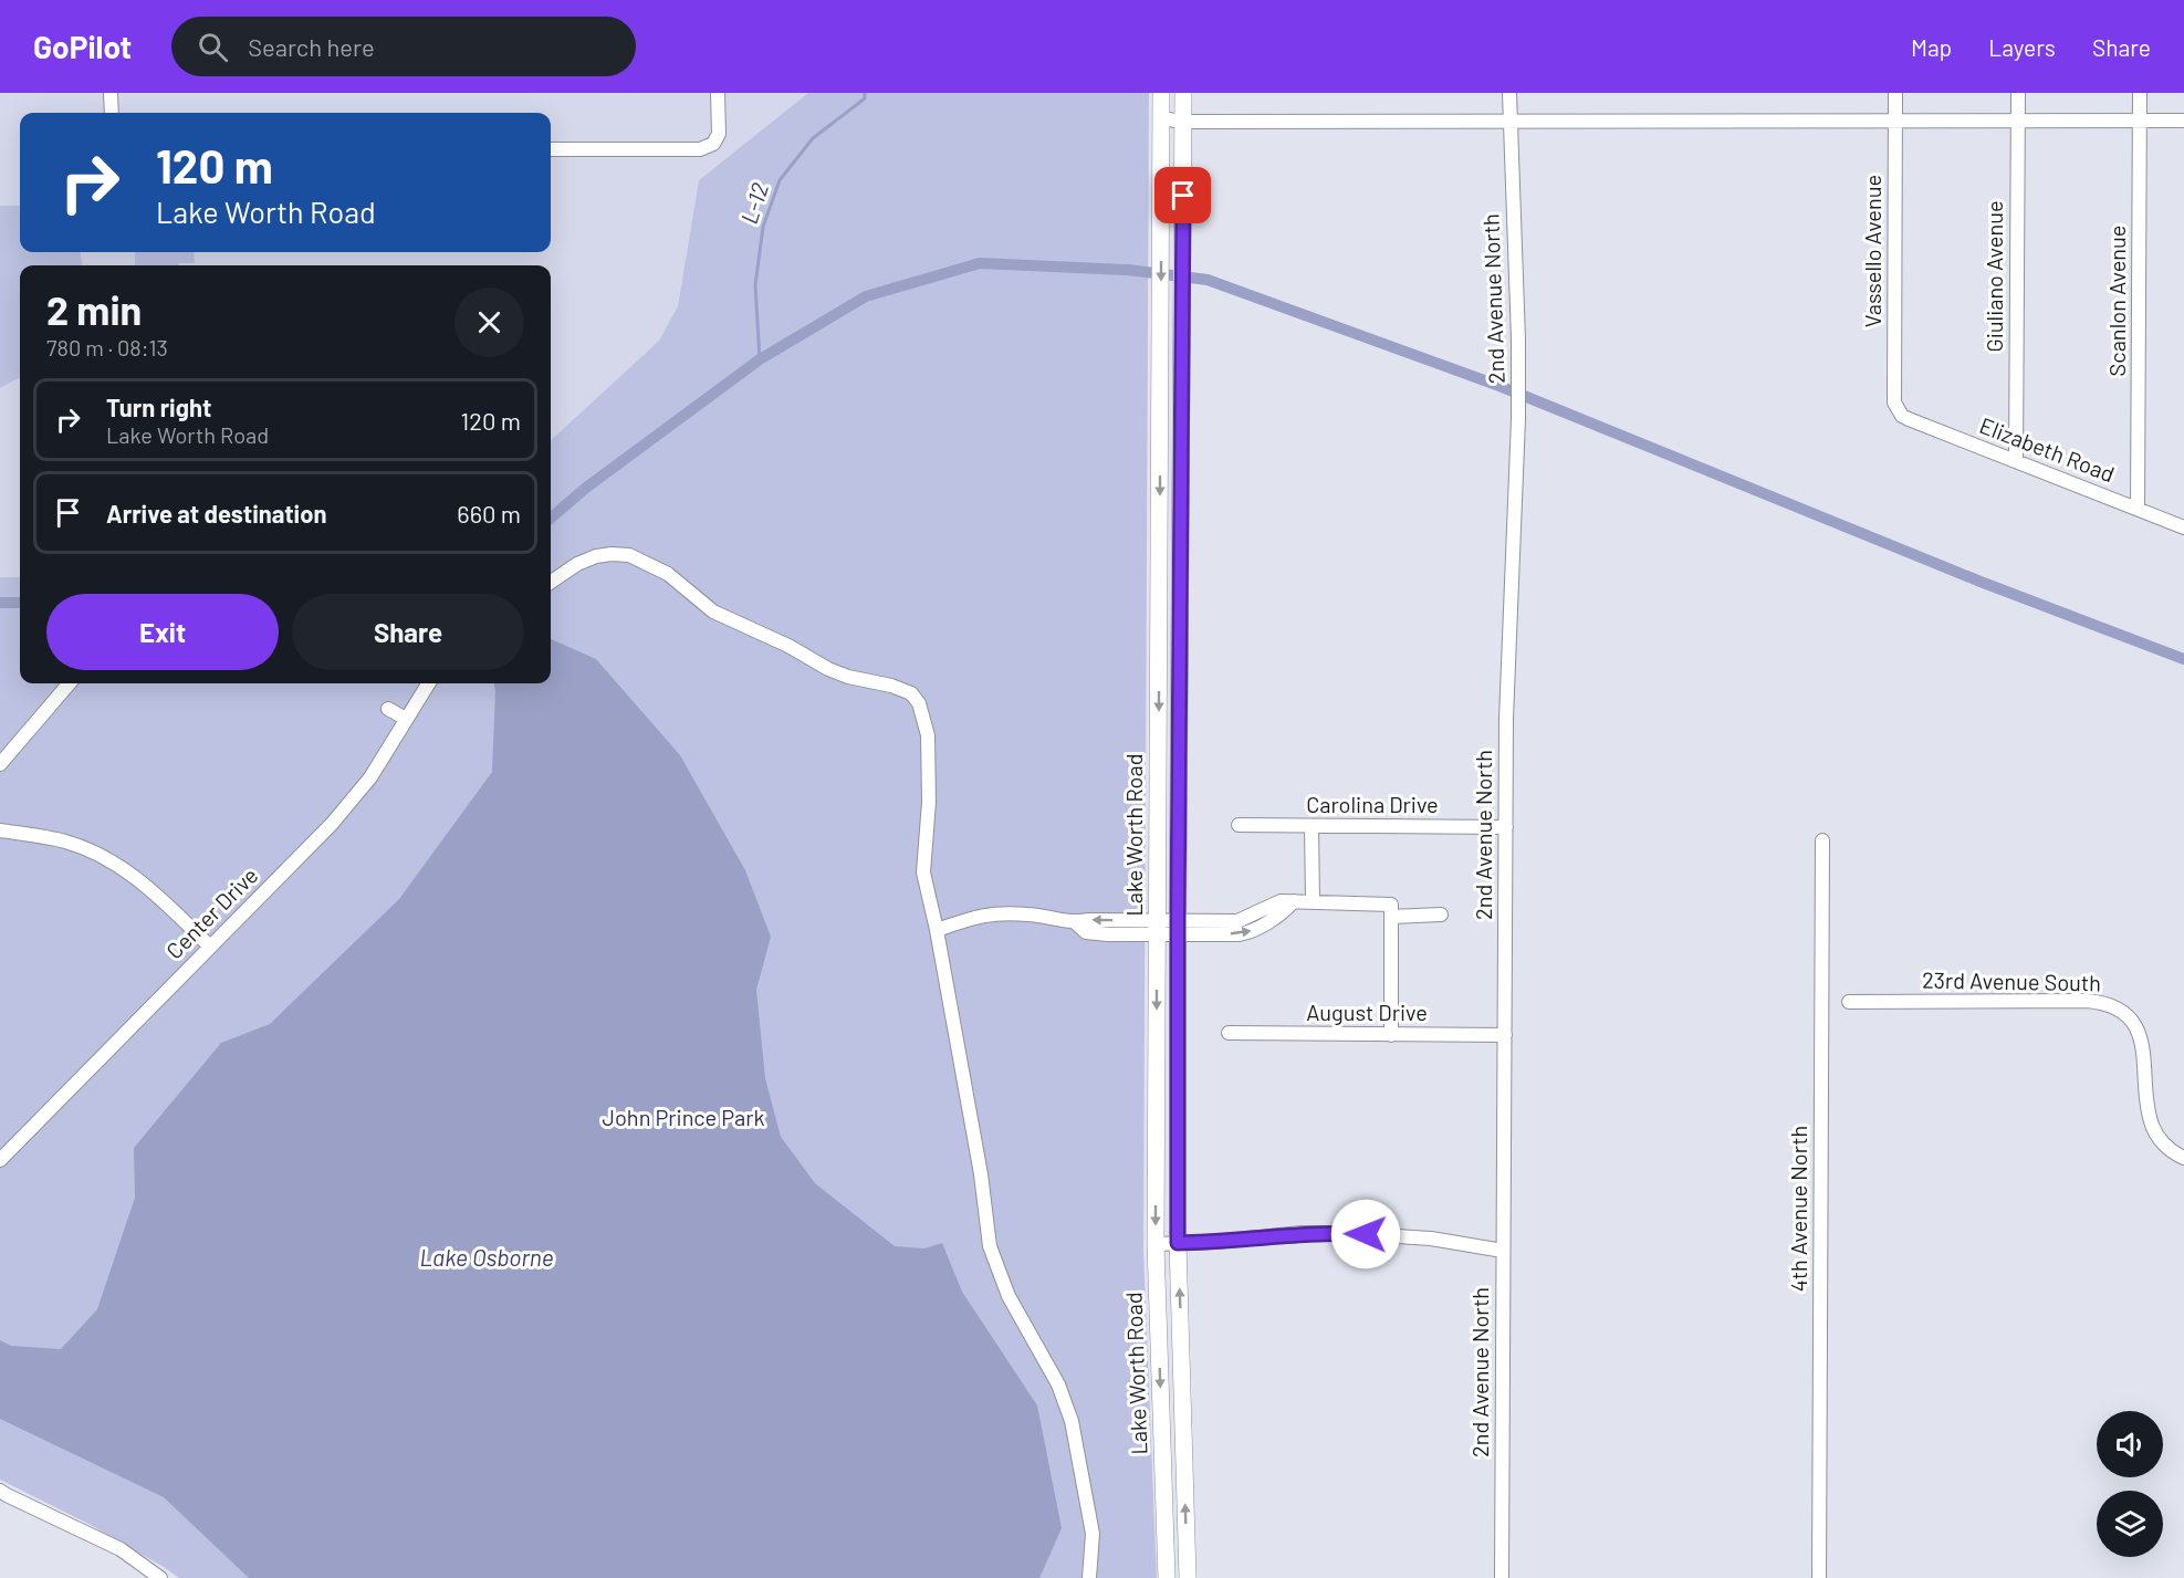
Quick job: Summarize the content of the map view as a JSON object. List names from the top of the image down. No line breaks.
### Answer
{"streets":{"main road":["Lake Worth Road"],"street":["Vassello Avenue","Giuliano Avenue","2nd Avenue North","Scanlon Avenue","Elizabeth Road","Carolina Drive","Center Drive","23rd Avenue South","August Drive","4th Avenue North"]},"crossings":[["Vassello Avenue","Elizabeth Road"],["Giuliano Avenue","Elizabeth Road"],["2nd Avenue North","Carolina Drive"],["2nd Avenue North","August Drive"],["Scanlon Avenue","Elizabeth Road"]],"water":["L-12","Lake Osborne"],"parks":["John Prince Park"],"page":{"header":"GoPilot","search":"Search here","nav":["Map","Layers","Share"],"turn":["120 m","Lake Worth Road"],"heading":["2 min","780 m · 08:13"],"list":[{"name":"Turn right","note":"Lake Worth Road","value":"120 m"},{"name":"Arrive at destination","value":"660 m"}],"buttons":["Exit","Share"]}}
